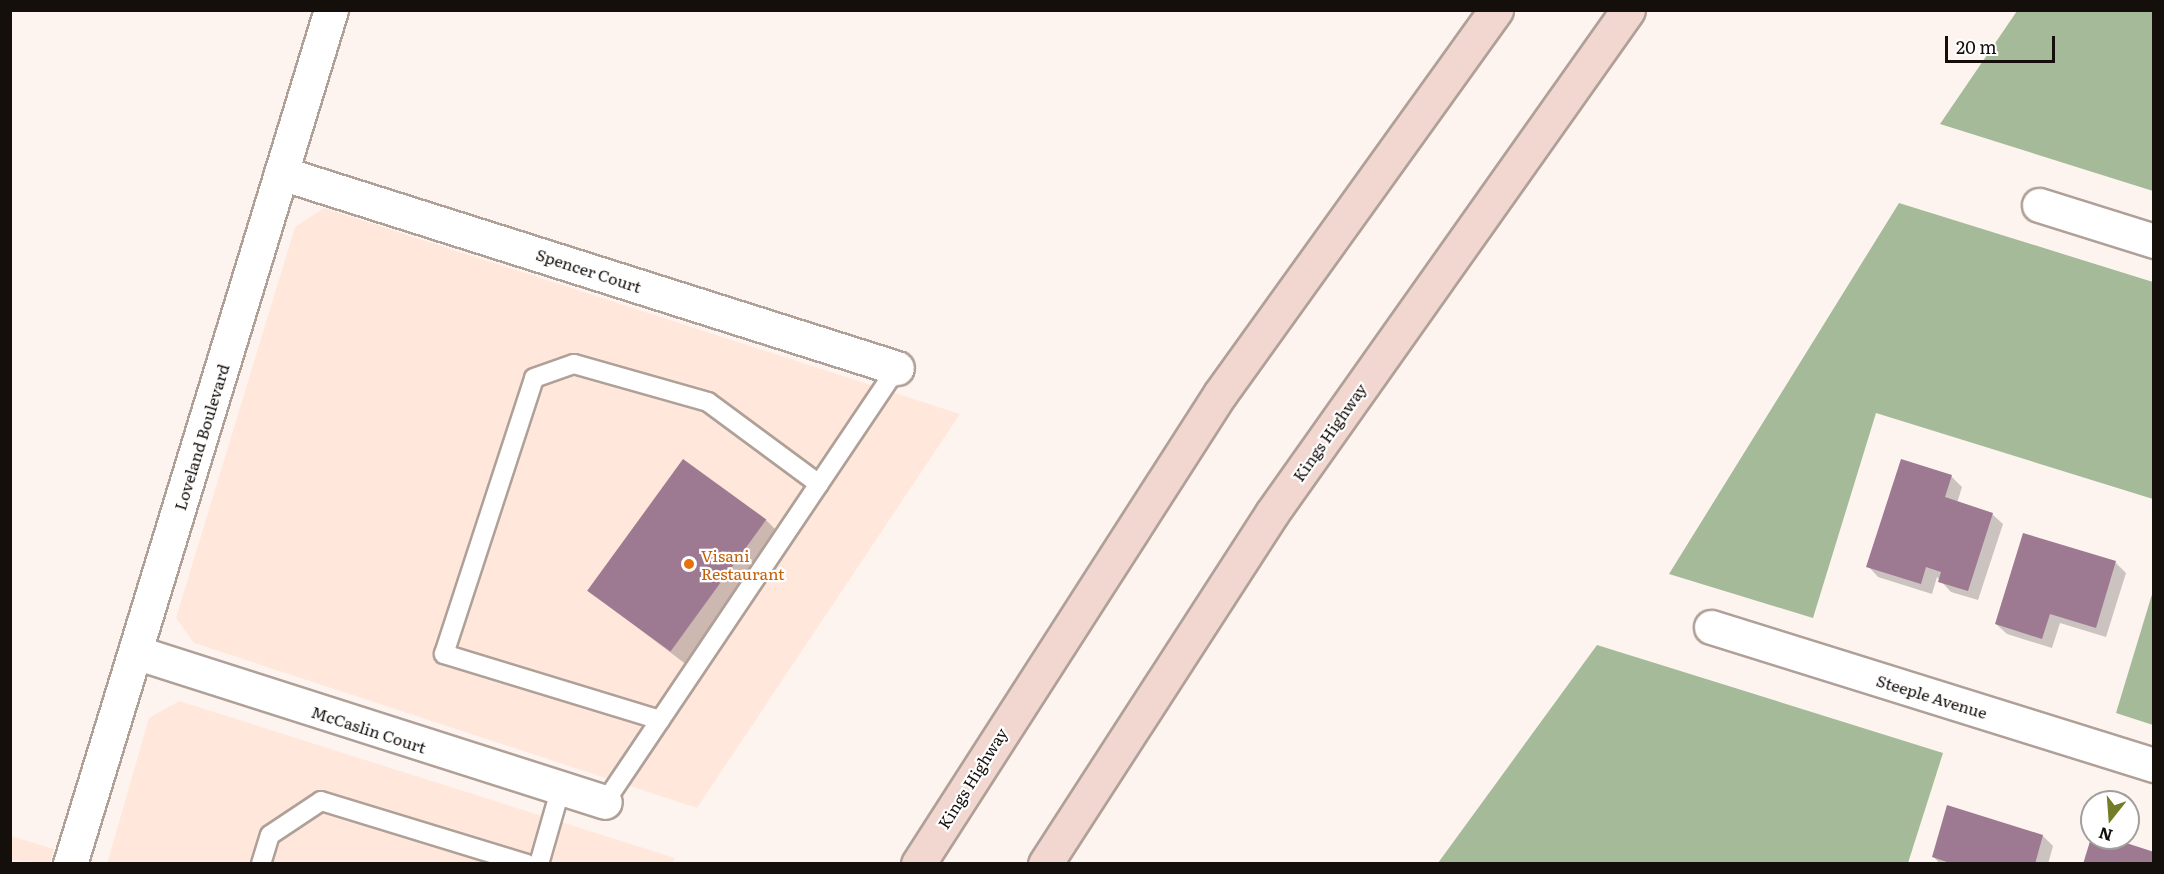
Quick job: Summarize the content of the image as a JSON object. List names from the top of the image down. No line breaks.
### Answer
{"streets":{"main road":["Kings Highway"],"street":["Spencer Court","Loveland Boulevard","Steeple Avenue","McCaslin Court"]},"crossings":[["Spencer Court","Loveland Boulevard"],["Loveland Boulevard","McCaslin Court"]],"places":["Visani Restaurant"],"scale_bar":"20 m","north":"bottom"}
